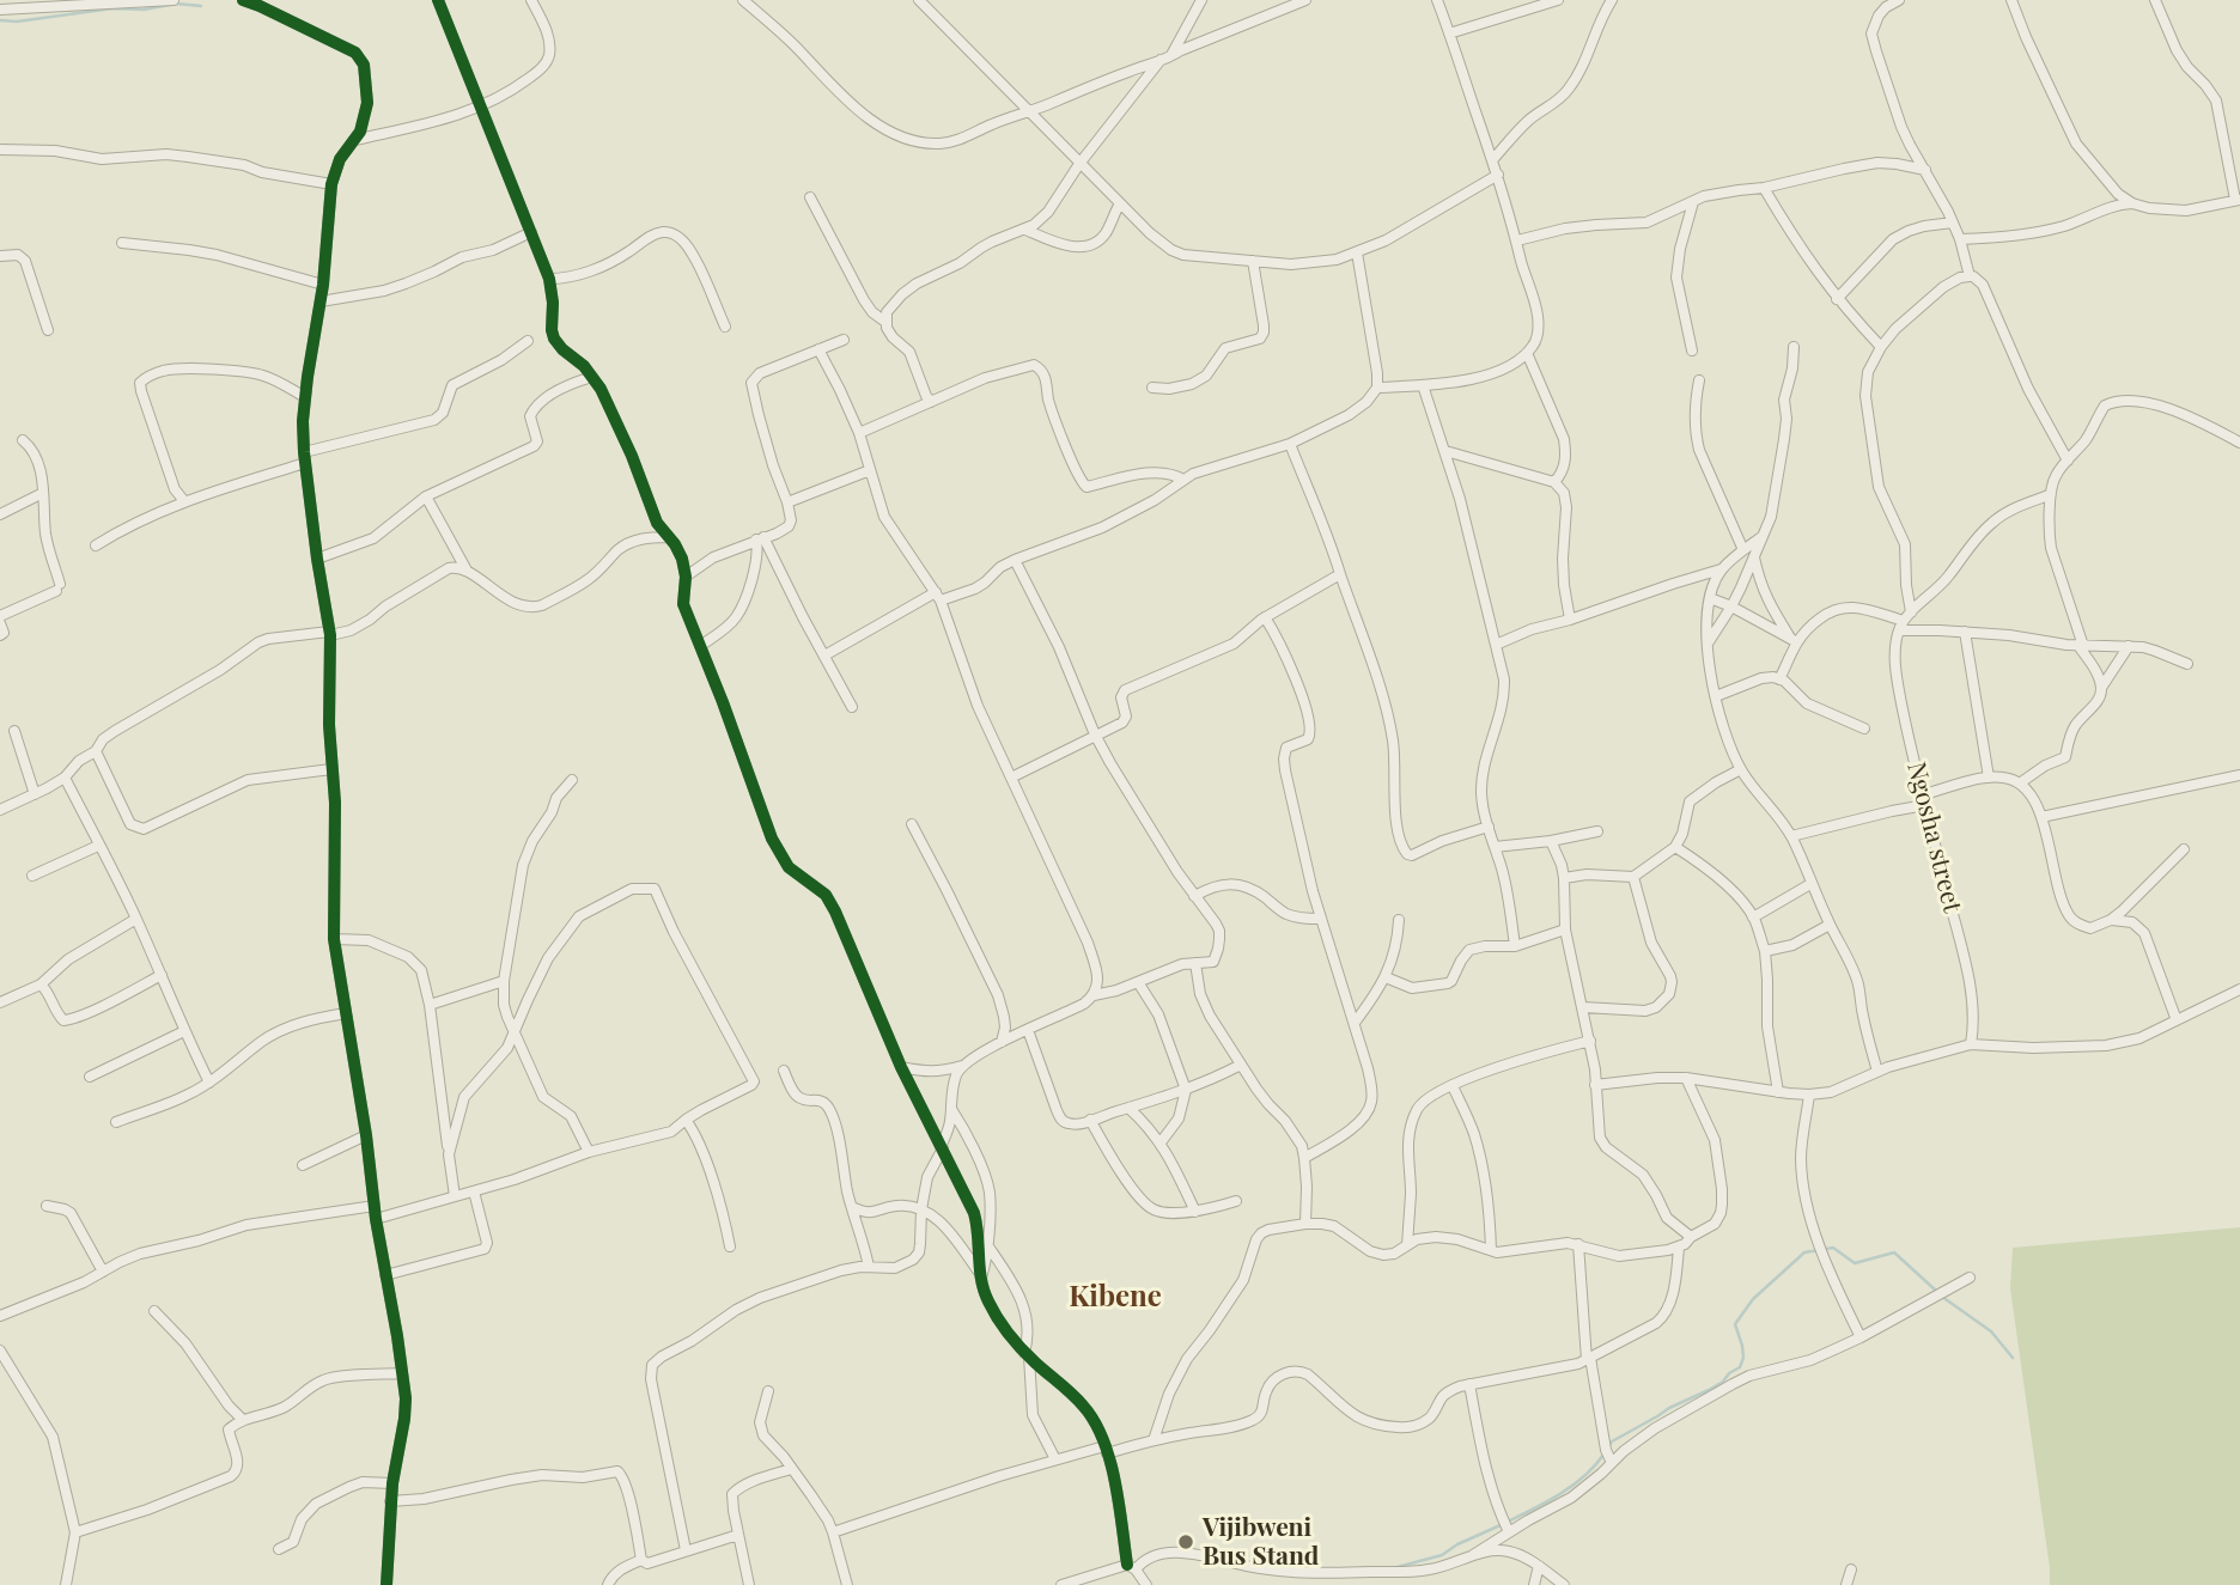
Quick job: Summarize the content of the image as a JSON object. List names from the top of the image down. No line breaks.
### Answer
{"streets":{"street":["Ngosha street"]},"districts":["Kibene"],"places":["Vijibweni Bus Stand"]}
